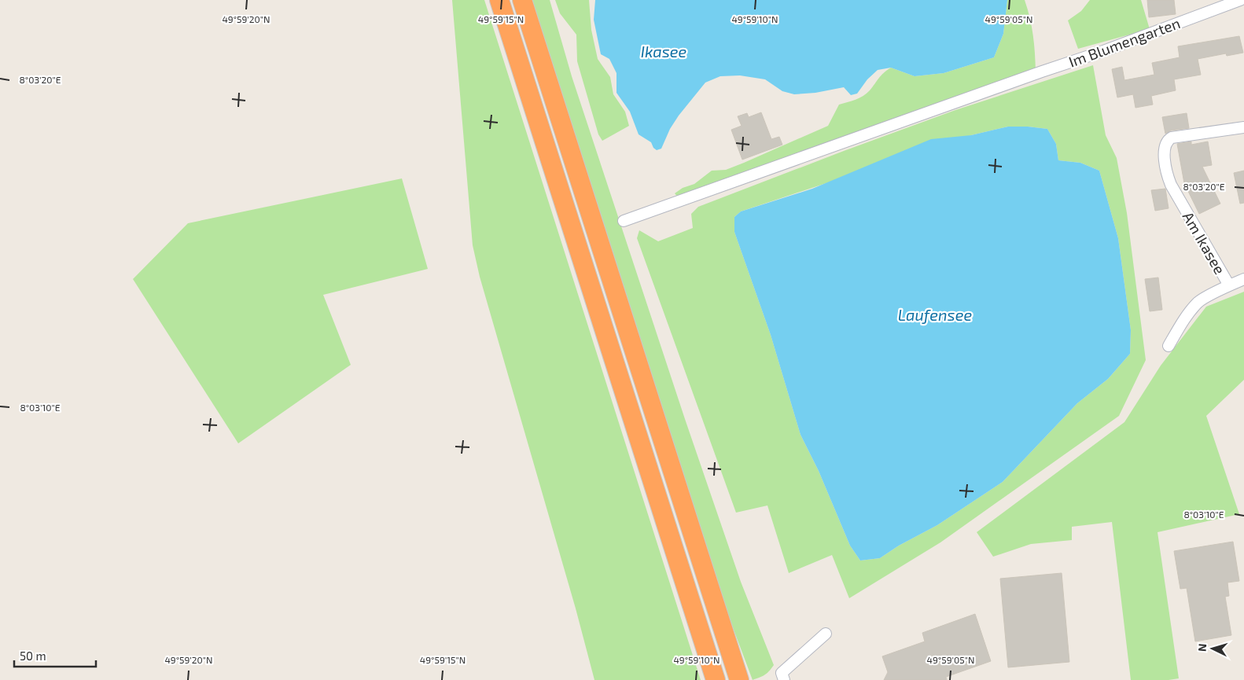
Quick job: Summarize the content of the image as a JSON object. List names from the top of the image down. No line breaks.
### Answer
{"streets":{"street":["Im Blumengarten","Am Ikasee"]},"water":["Ikasee","Laufensee"],"scale_bar":"50 m","north":"left","coordinates":["49°59'20\"N","49°59'15\"N","49°59'10\"N","49°59'05\"N","8°03'20\"E","8°03'10\"E"]}
